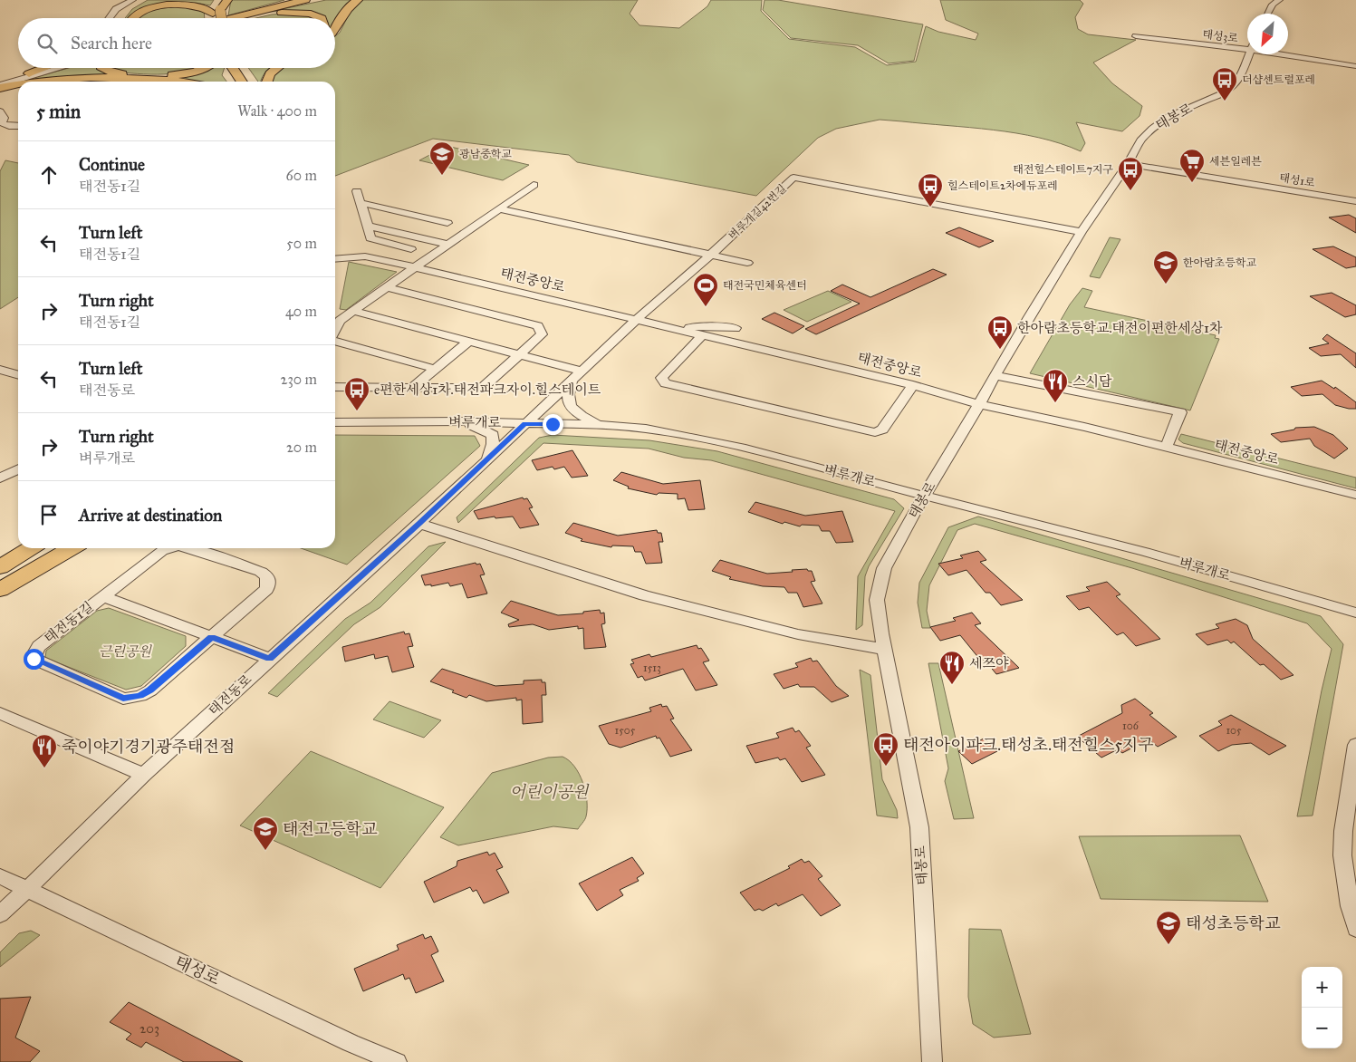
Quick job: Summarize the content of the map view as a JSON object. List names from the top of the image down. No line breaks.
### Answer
{"streets":{"street":["태성3로","태봉로","태성1로","벼루개길42번길","태전중앙로","벼루개로","태전동1길","태전동로","태성로"]},"crossings":[["태봉로","태성1로"],["태봉로","벼루개길42번길"],["태봉로","태전중앙로"],["태봉로","벼루개로"],["벼루개길42번길","태전중앙로"],["벼루개길42번길","벼루개로"],["벼루개길42번길","태전동로"],["벼루개로","태전동로"],["태전동1길","태전동로"],["태전동로","태성로"]],"parks":["근린공원","어린이공원"],"places":{"bus stop":["더샵센트럴포레","태전힐스테이트7지구","힐스테이트2차에듀포레","한아람초등학교.태전이편한세상1차","e편한세상1차.태전파크자이.힐스테이트","태전아이파크.태성초.태전힐스5지구"],"school or university":["광남중학교","한아람초등학교","태전고등학교","태성초등학교"],"supermarket":["세븐일레븐"],"sports":["태전국민체육센터"],"restaurant":["스시담","세쯔야","죽이야기경기광주태전점"]},"house_numbers":["1513","106","1505","105","203"],"north":"bottom left","page":{"search":"Search here","heading":["5 min","Walk · 400 m"],"list":[["Continue","태전동1길","60 m"],["Turn left","태전동1길","50 m"],["Turn right","태전동1길","40 m"],["Turn left","태전동로","230 m"],["Turn right","벼루개로","20 m"],"Arrive at destination"],"map_buttons":["+","−"]}}
